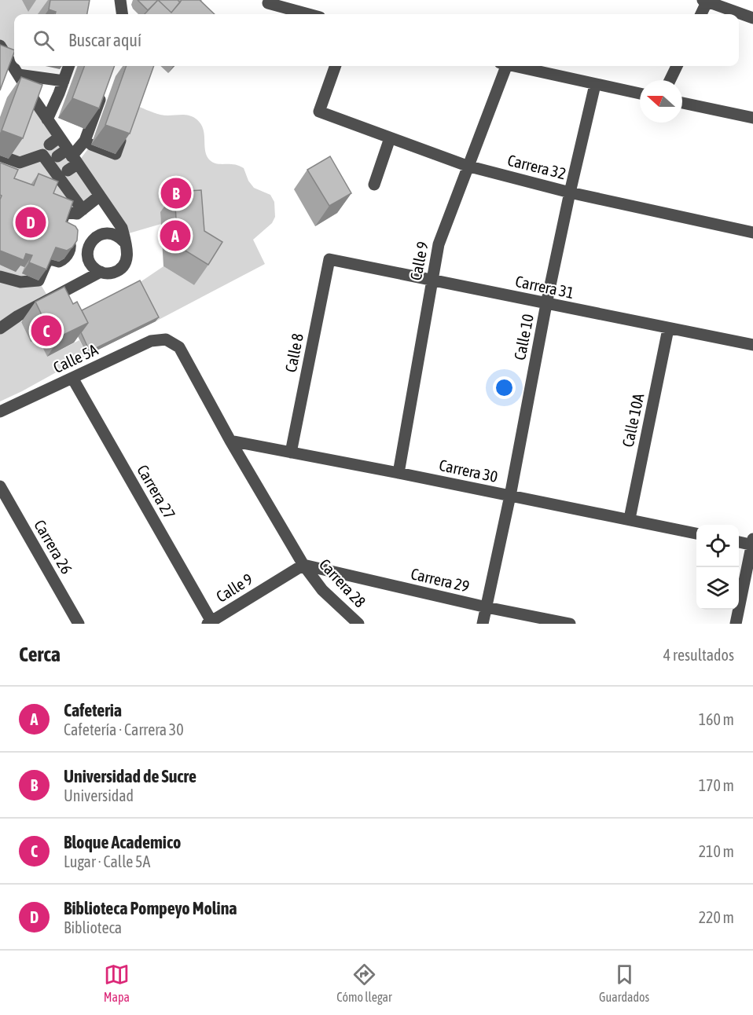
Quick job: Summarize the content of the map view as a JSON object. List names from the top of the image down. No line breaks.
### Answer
{"streets":{"street":["Carrera 32","Calle 9","Carrera 31","Calle 10","Calle 8","Calle 5A","Calle 10A","Carrera 30","Carrera 27","Carrera 26","Carrera 29","Carrera 28"]},"crossings":[["Carrera 32","Calle 9"],["Carrera 32","Calle 10"],["Calle 9","Carrera 31"],["Calle 9","Carrera 30"],["Calle 9","Carrera 27"],["Calle 9","Carrera 29"],["Calle 9","Carrera 28"],["Carrera 31","Calle 10"],["Carrera 31","Calle 8"],["Carrera 31","Calle 10A"],["Calle 10","Carrera 30"],["Calle 10","Carrera 29"],["Calle 8","Carrera 30"],["Calle 5A","Carrera 30"],["Calle 5A","Carrera 27"],["Calle 10A","Carrera 30"],["Carrera 29","Carrera 28"]],"north":"left","page":{"search":"Buscar aquí","pins":["B","D","A","C"],"heading":["Cerca","4 resultados"],"list":[{"mark":"A","name":"Cafeteria","note":"Cafetería · Carrera 30","value":"160 m"},{"mark":"B","name":"Universidad de Sucre","note":"Universidad","value":"170 m"},{"mark":"C","name":"Bloque Academico","note":"Lugar · Calle 5A","value":"210 m"},{"mark":"D","name":"Biblioteca Pompeyo Molina","note":"Biblioteca","value":"220 m"}],"nav":["Mapa","Cómo llegar","Guardados"]}}
